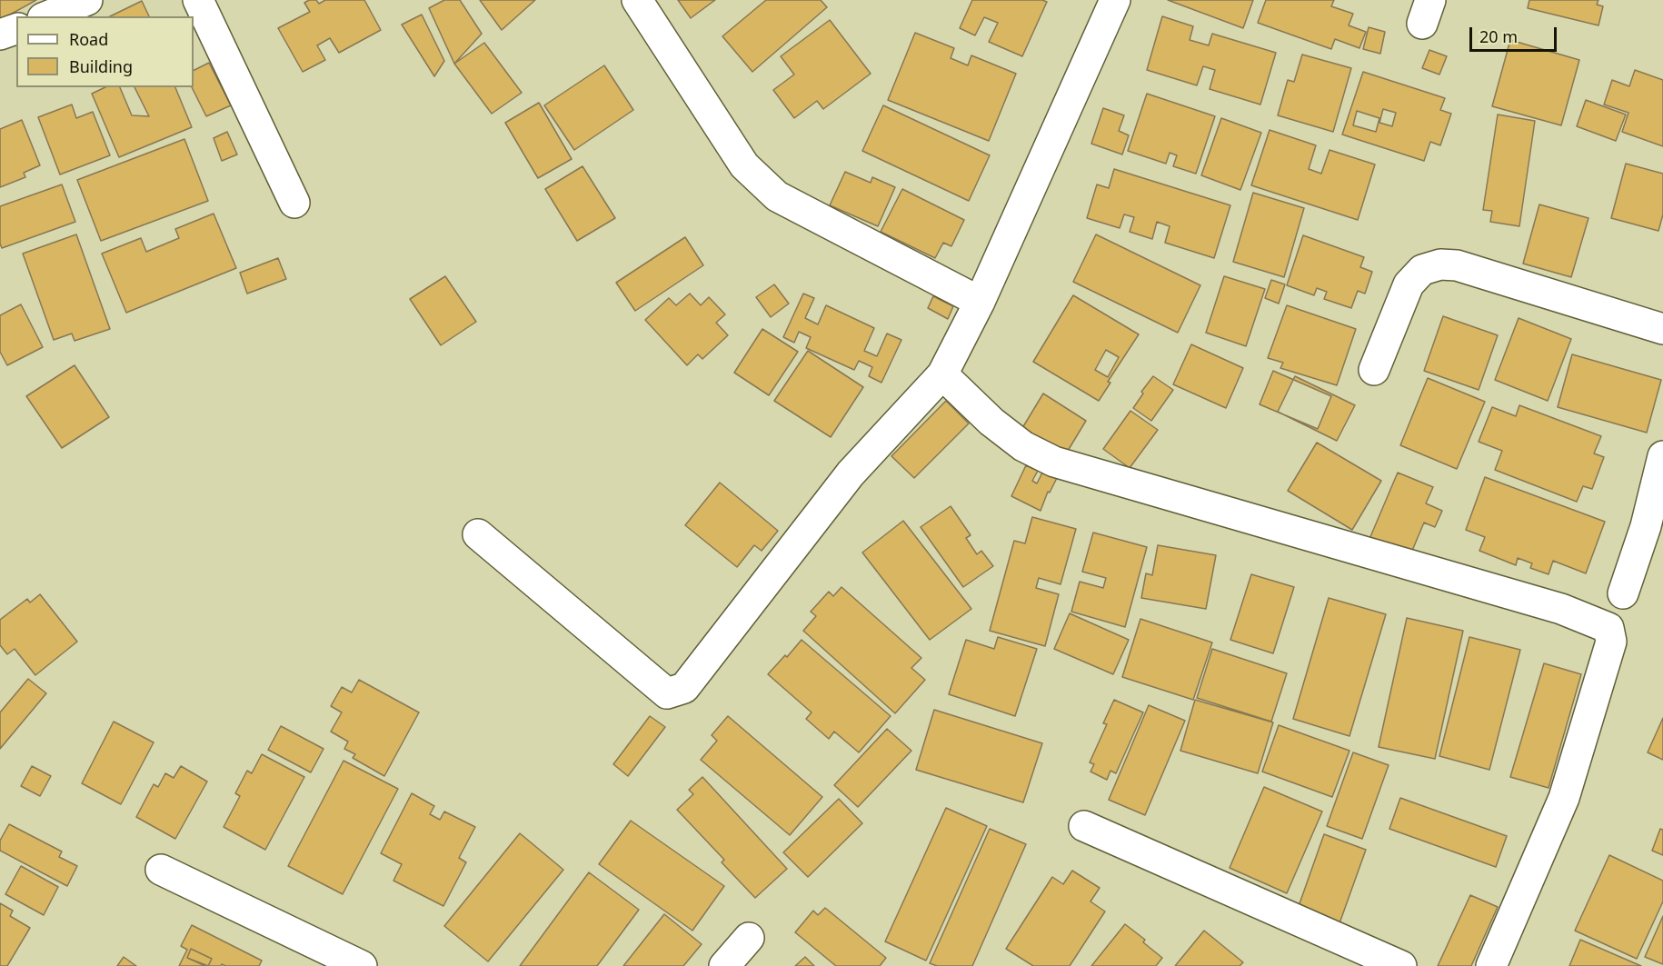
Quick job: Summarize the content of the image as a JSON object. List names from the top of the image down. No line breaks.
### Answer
{"legend":["Road","Building"],"scale_bar":"20 m"}
